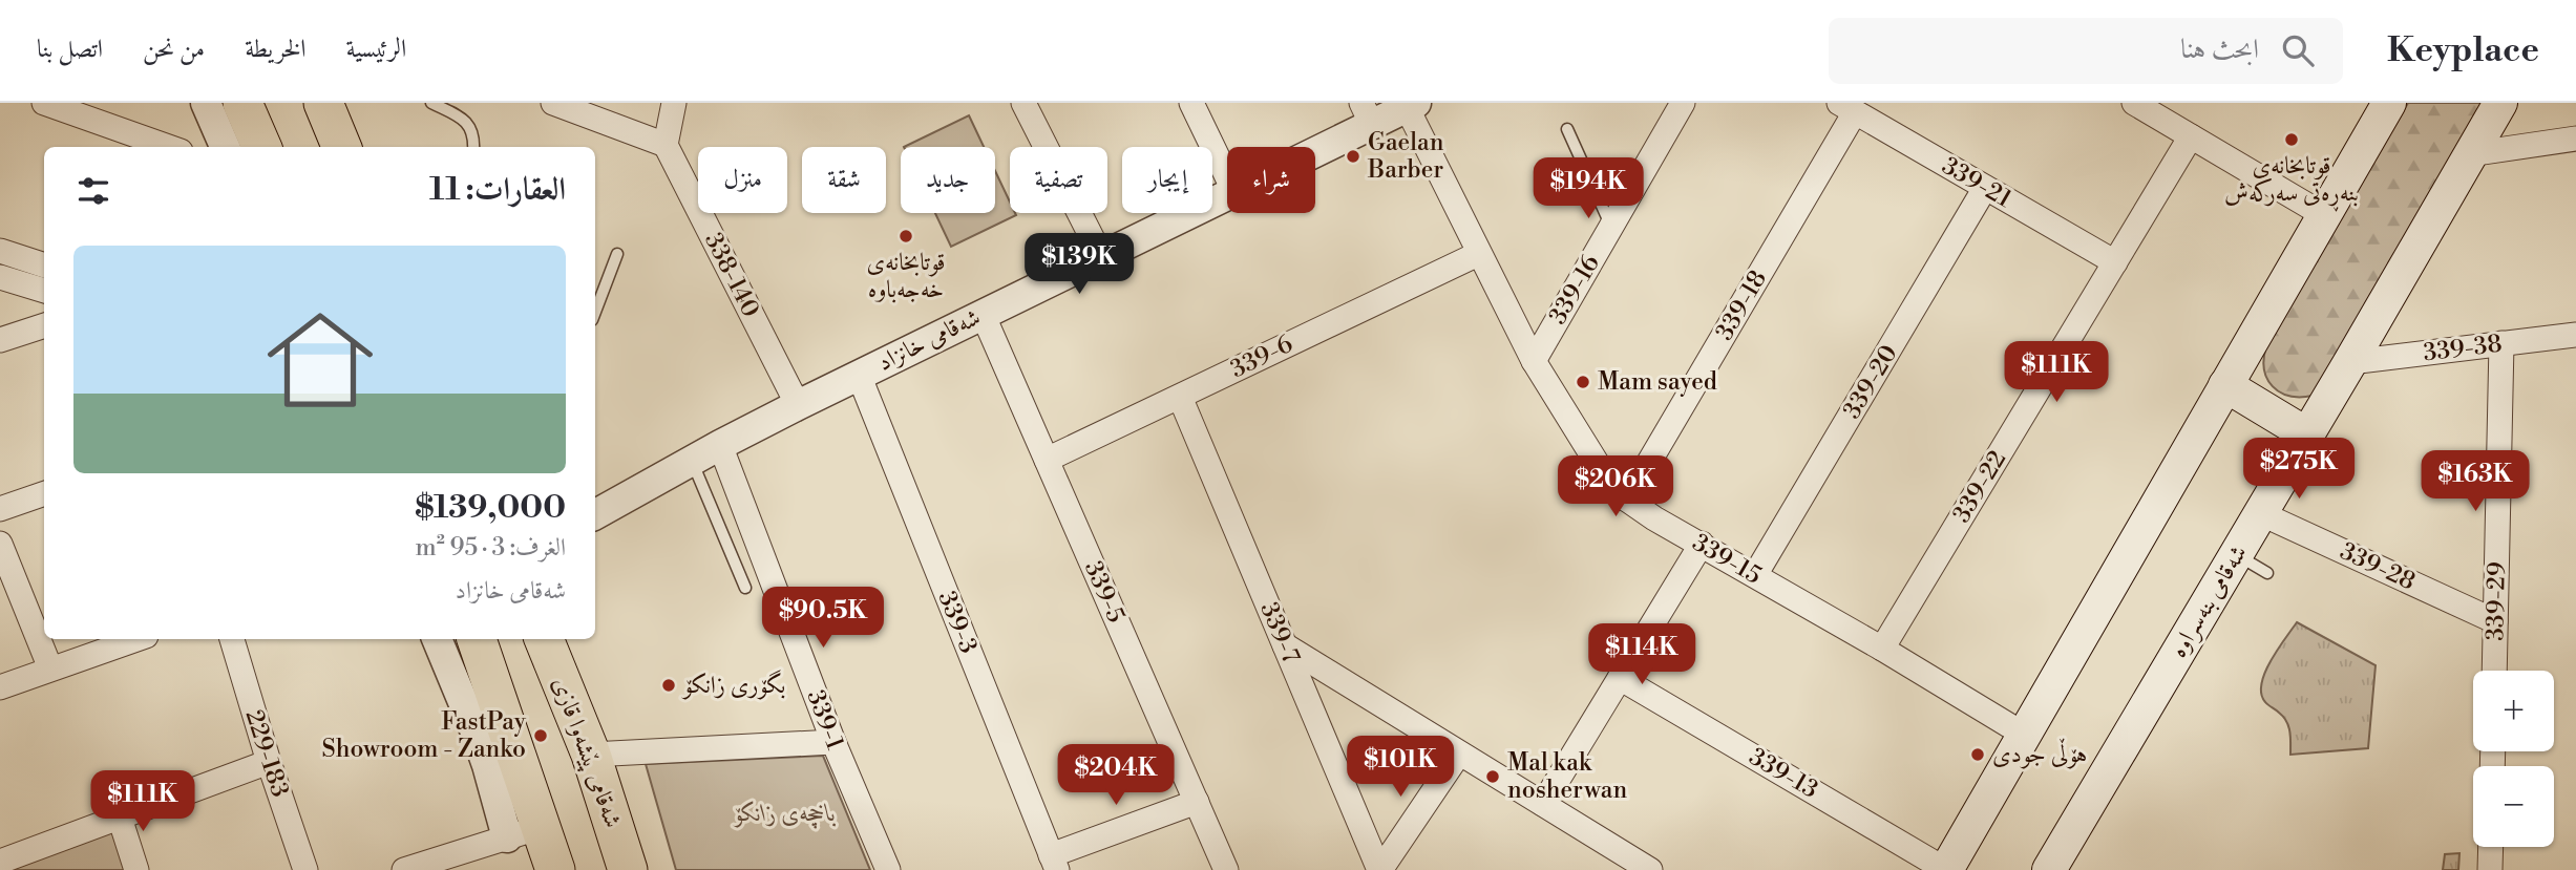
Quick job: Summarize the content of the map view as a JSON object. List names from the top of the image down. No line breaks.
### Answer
{"streets":{"highway":["شەقامی پێشەوا قازی"],"main road":["شەقامی بنەسراوە"],"street":["339-21","338-140","339-16","339-18","شەقامی خانزاد","339-38","339-6","339-20","339-22","339-15","339-28","339-5","339-29","339-3","339-7","339-1","229-183","339-13"]},"crossings":[["339-21","339-18"],["339-21","339-20"],["339-21","339-22"],["338-140","شەقامی خانزاد"],["339-16","339-15"],["339-18","339-15"],["شەقامی خانزاد","339-15"],["شەقامی خانزاد","339-5"],["شەقامی خانزاد","339-3"],["شەقامی خانزاد","339-1"],["339-38","شەقامی بنەسراوە"],["339-38","339-29"],["339-6","339-15"],["339-6","339-5"],["339-6","339-7"],["339-20","339-15"],["339-22","339-15"],["339-28","شەقامی بنەسراوە"],["339-28","339-29"]],"parks":["باخچەی زانکۆ"],"places":["قوتابخانەی بنەڕەتی سەرکەش","Gaelan Barber","قوتابخانەی خەجەباوە","Mam sayed","بگۆری زانكۆ","FastPay Showroom - Zanko","هۆڵی جودی","Mal kak nosherwan"],"page":{"header":"Keyplace","search":"ابحث هنا","nav":["الرئيسية","الخريطة","من نحن","اتصل بنا"],"chip":["شراء","إيجار","تصفية","جديد","شقة","منزل"],"heading":"العقارات: 11","price":["$194K","$139K","$111K","$275K","$163K","$206K","$90.5K","$114K","$101K","$204K","$111K"],"list":[{"name":"$139,000","note":"الغرف: 3 · 95 m² · شەقامی خانزاد"}],"map_buttons":["+","−"]}}
